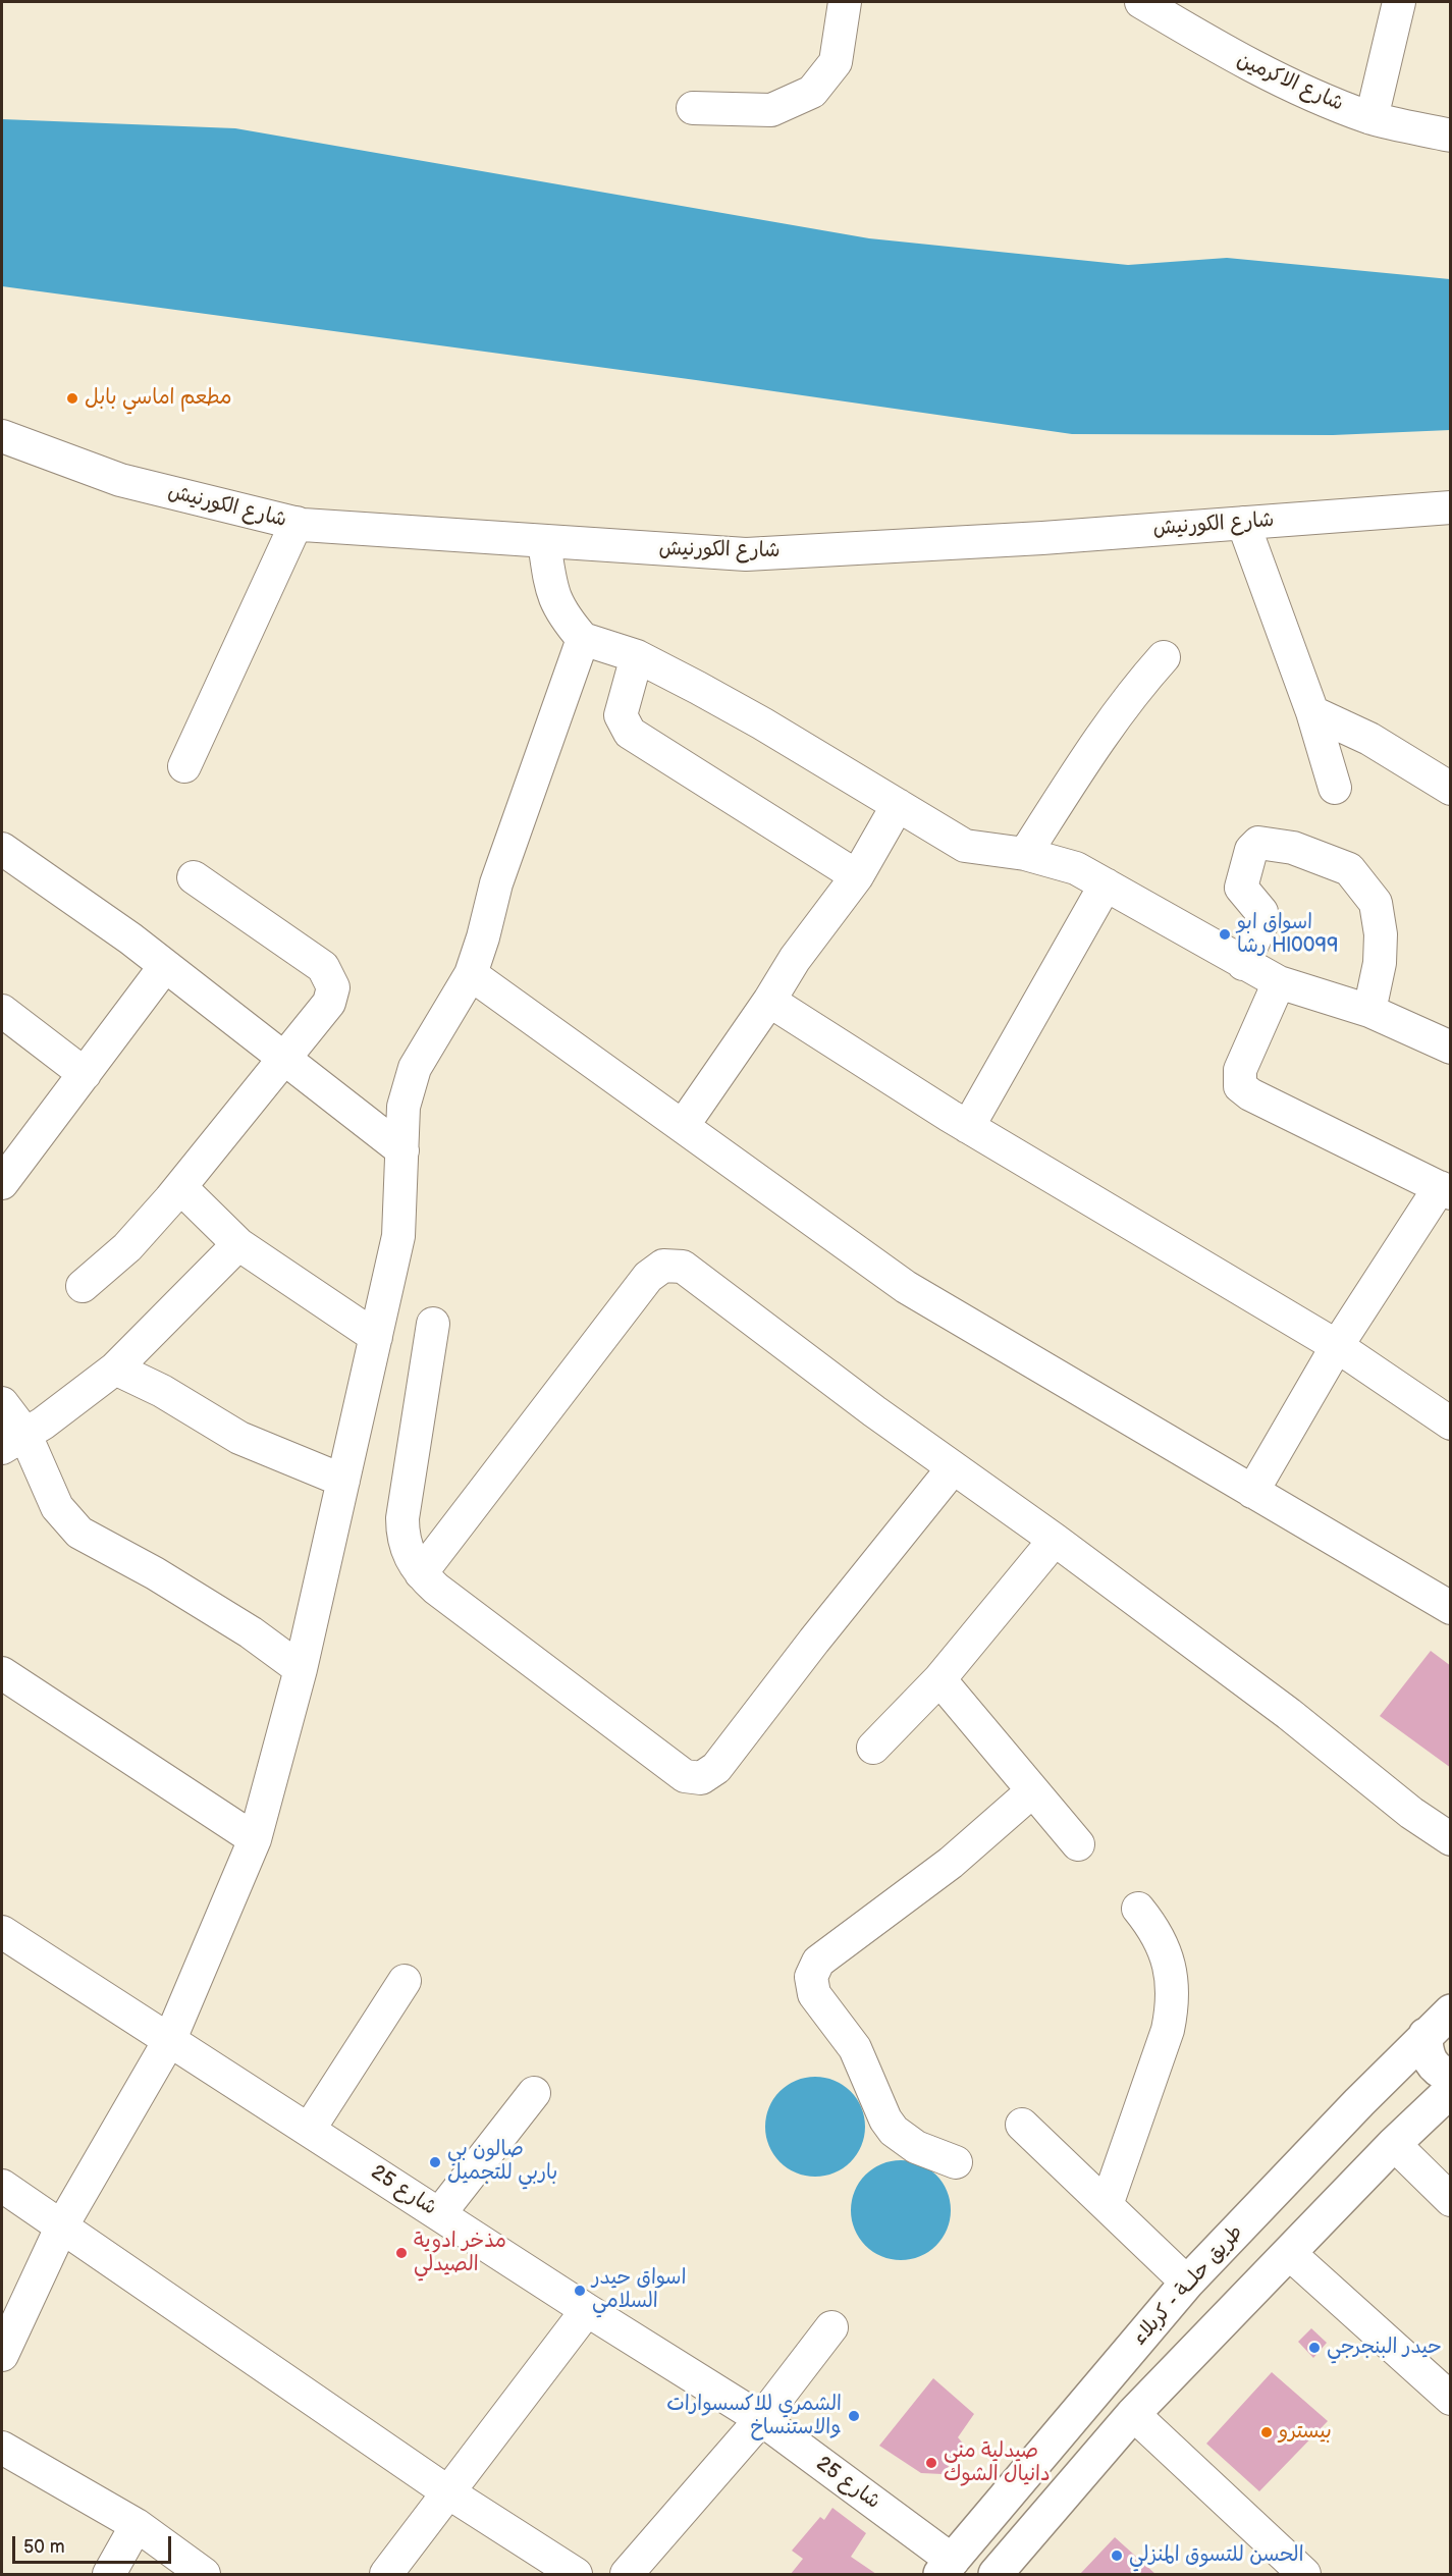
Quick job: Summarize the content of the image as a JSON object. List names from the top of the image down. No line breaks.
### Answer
{"streets":{"main road":["طريق حلــة - كربلاء"],"street":["شارع الاكرمين","شارع الكورنيش","شارع 25"]},"crossings":[["شارع 25","طريق حلــة - كربلاء"]],"places":["مطعم اماسي بابل","اسواق ابو رشا Hl0099","صالون بي باربي للتجميل","مذخر ادوية الصيدلي","اسواق حيدر السلامي","حيدر البنجرجي","الشمري للاكسسوارات والاستنساخ","بيسترو","صيدلية منى دانيال الشوك","الحسن للتسوق المنزلي"],"scale_bar":"50 m"}
